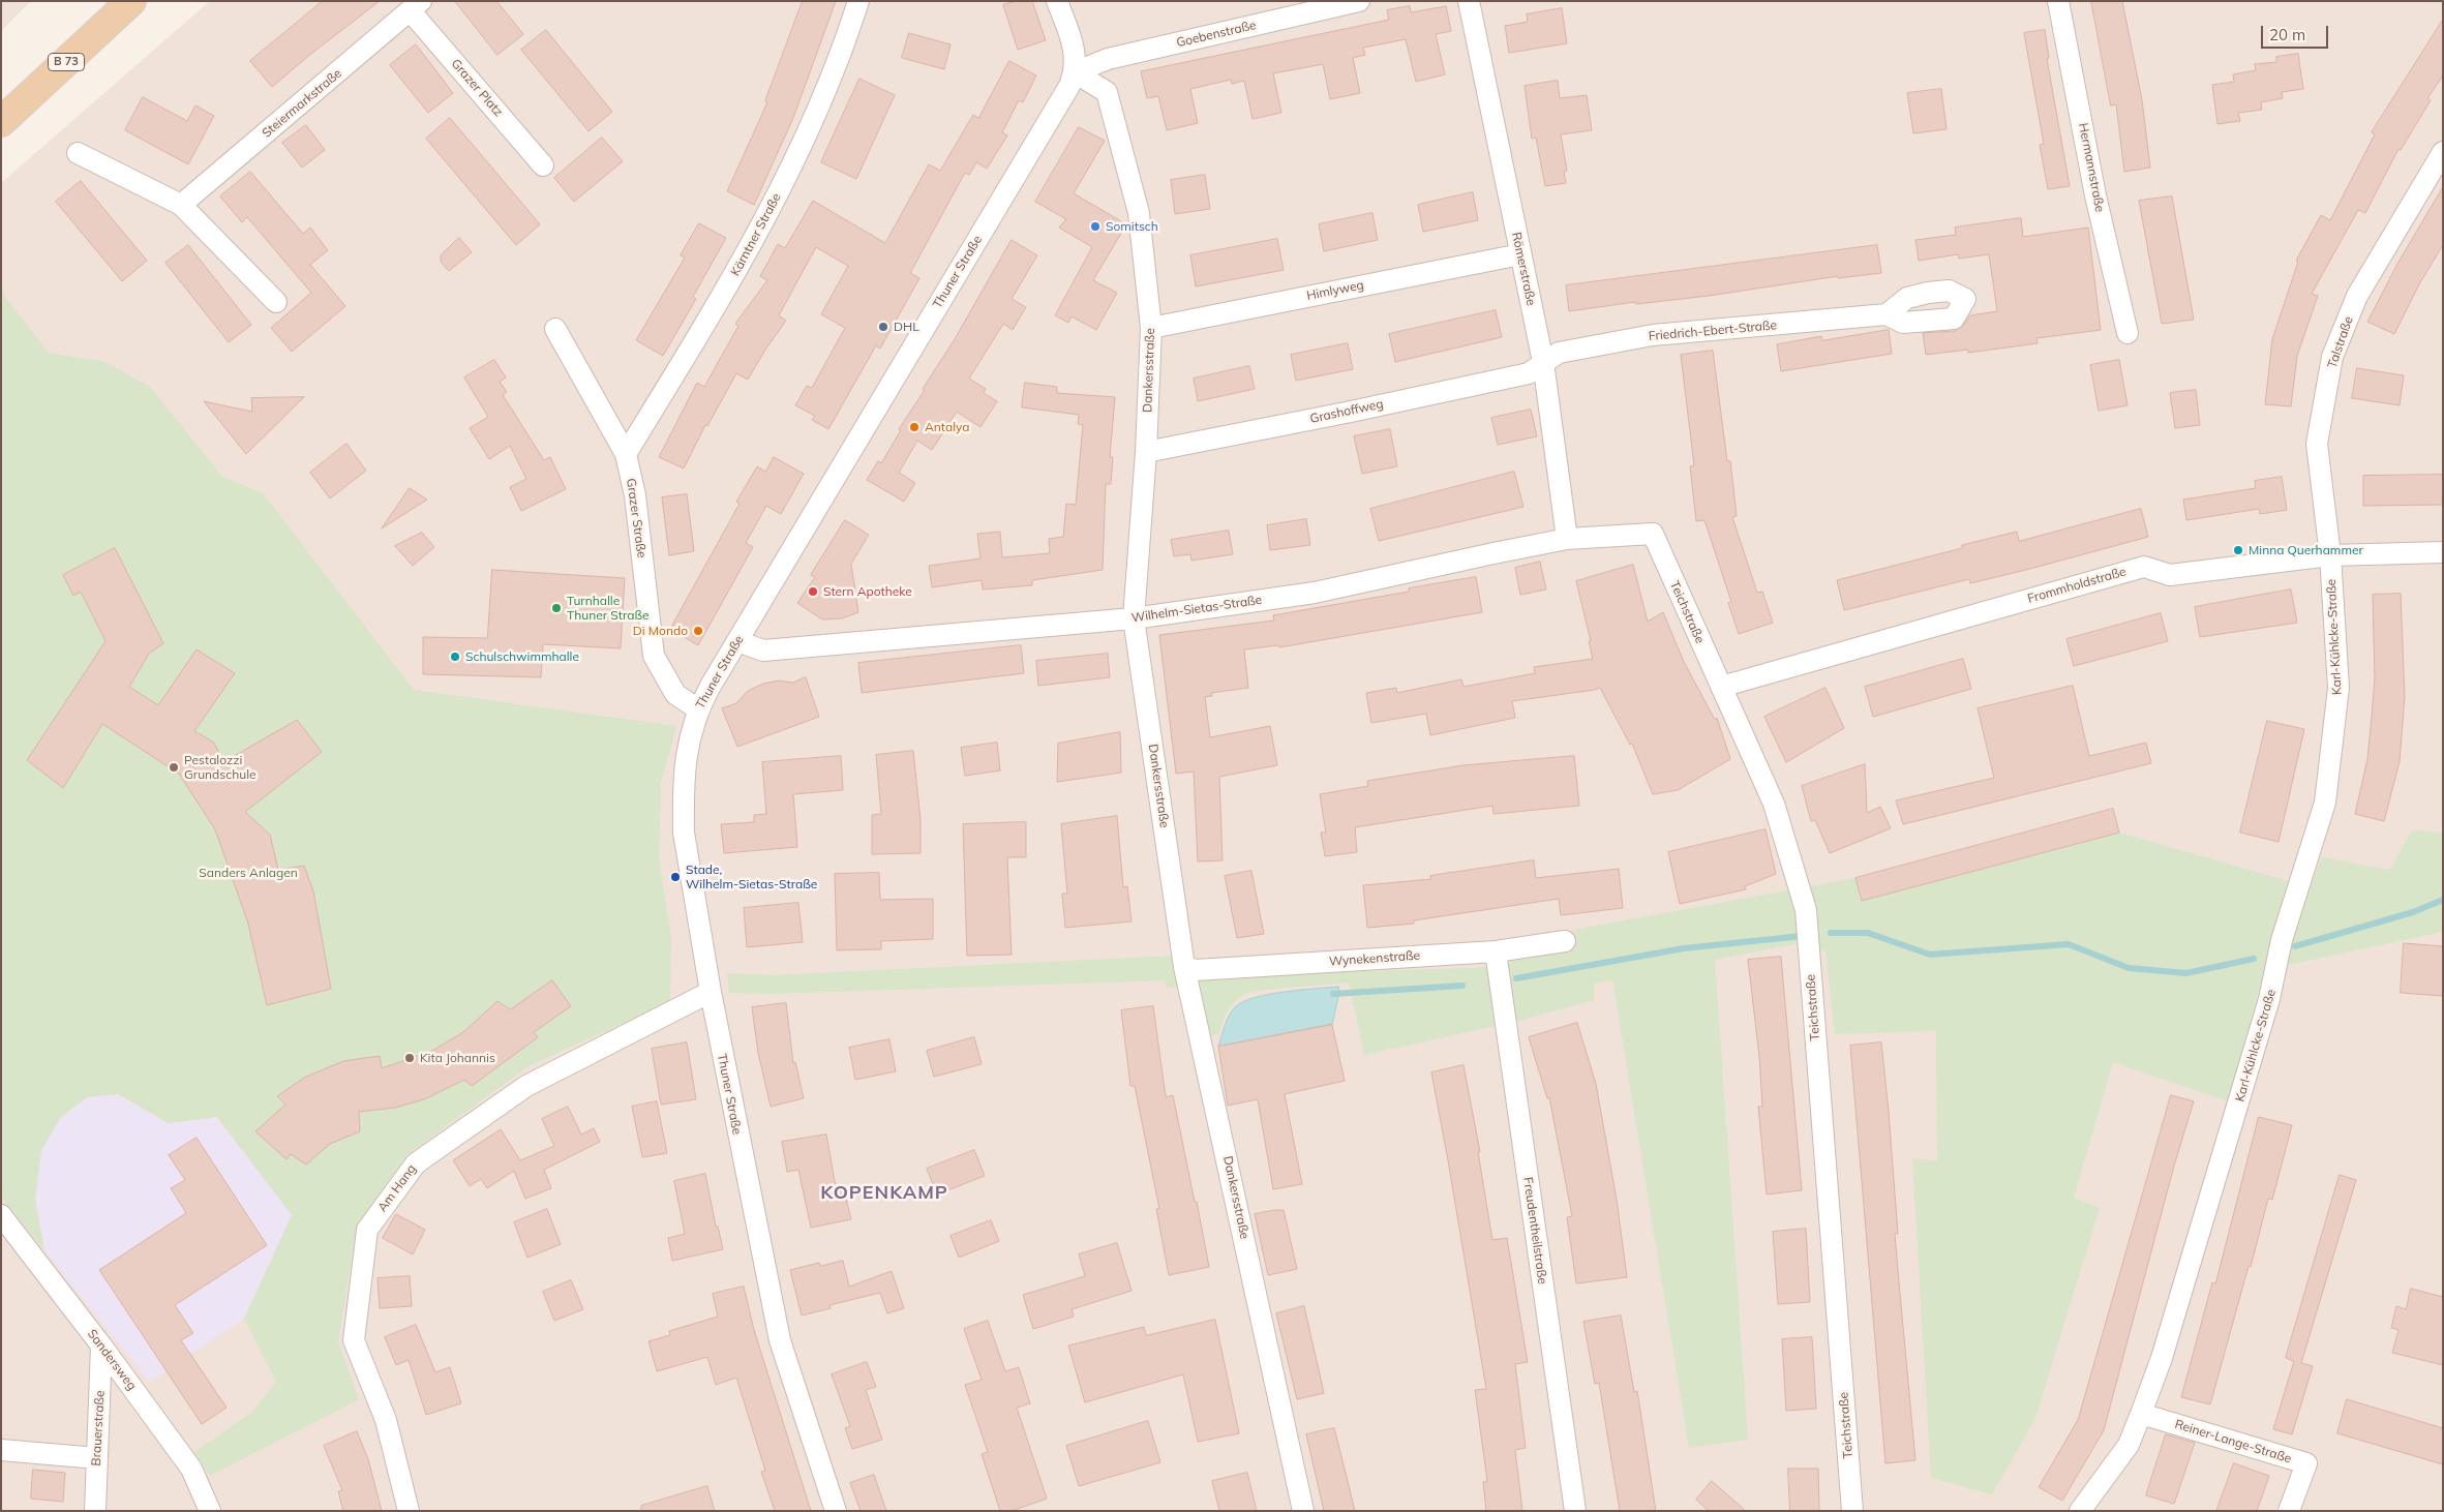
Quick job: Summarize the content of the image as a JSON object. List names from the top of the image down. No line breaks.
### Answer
{"streets":{"main road":["B 73"],"street":["Goebenstraße","Grazer Platz","Steiermarkstraße","Hermannstraße","Kärntner Straße","Römerstraße","Thuner Straße","Himlyweg","Friedrich-Ebert-Straße","Talstraße","Dankersstraße","Grashoffweg","Grazer Straße","Frommholdstraße","Wilhelm-Sietas-Straße","Teichstraße","Karl-Kühlcke-Straße","Wynekenstraße","Am Hang","Freudentheilstraße","Sandersweg","Brauerstraße","Reiner-Lange-Straße"]},"crossings":[["Goebenstraße","Thuner Straße"],["Goebenstraße","Dankersstraße"],["Grazer Platz","Steiermarkstraße"],["Kärntner Straße","Grazer Straße"],["Römerstraße","Himlyweg"],["Römerstraße","Friedrich-Ebert-Straße"],["Römerstraße","Grashoffweg"],["Römerstraße","Wilhelm-Sietas-Straße"],["Thuner Straße","Dankersstraße"],["Thuner Straße","Grazer Straße"],["Thuner Straße","Wilhelm-Sietas-Straße"],["Thuner Straße","Am Hang"],["Himlyweg","Dankersstraße"],["Friedrich-Ebert-Straße","Grashoffweg"],["Talstraße","Frommholdstraße"],["Talstraße","Karl-Kühlcke-Straße"],["Dankersstraße","Grashoffweg"],["Dankersstraße","Wilhelm-Sietas-Straße"],["Dankersstraße","Wynekenstraße"],["Frommholdstraße","Teichstraße"],["Frommholdstraße","Karl-Kühlcke-Straße"],["Wilhelm-Sietas-Straße","Teichstraße"],["Karl-Kühlcke-Straße","Reiner-Lange-Straße"],["Wynekenstraße","Freudentheilstraße"],["Sandersweg","Brauerstraße"]],"districts":["KOPENKAMP"],"parks":["Sanders Anlagen"],"places":["Somitsch","DHL","Antalya","Minna Querhammer","Stern Apotheke","Turnhalle Thuner Straße","Di Mondo","Schulschwimmhalle","Pestalozzi Grundschule","Stade, Wilhelm-Sietas-Straße","Kita Johannis"],"scale_bar":"20 m"}
